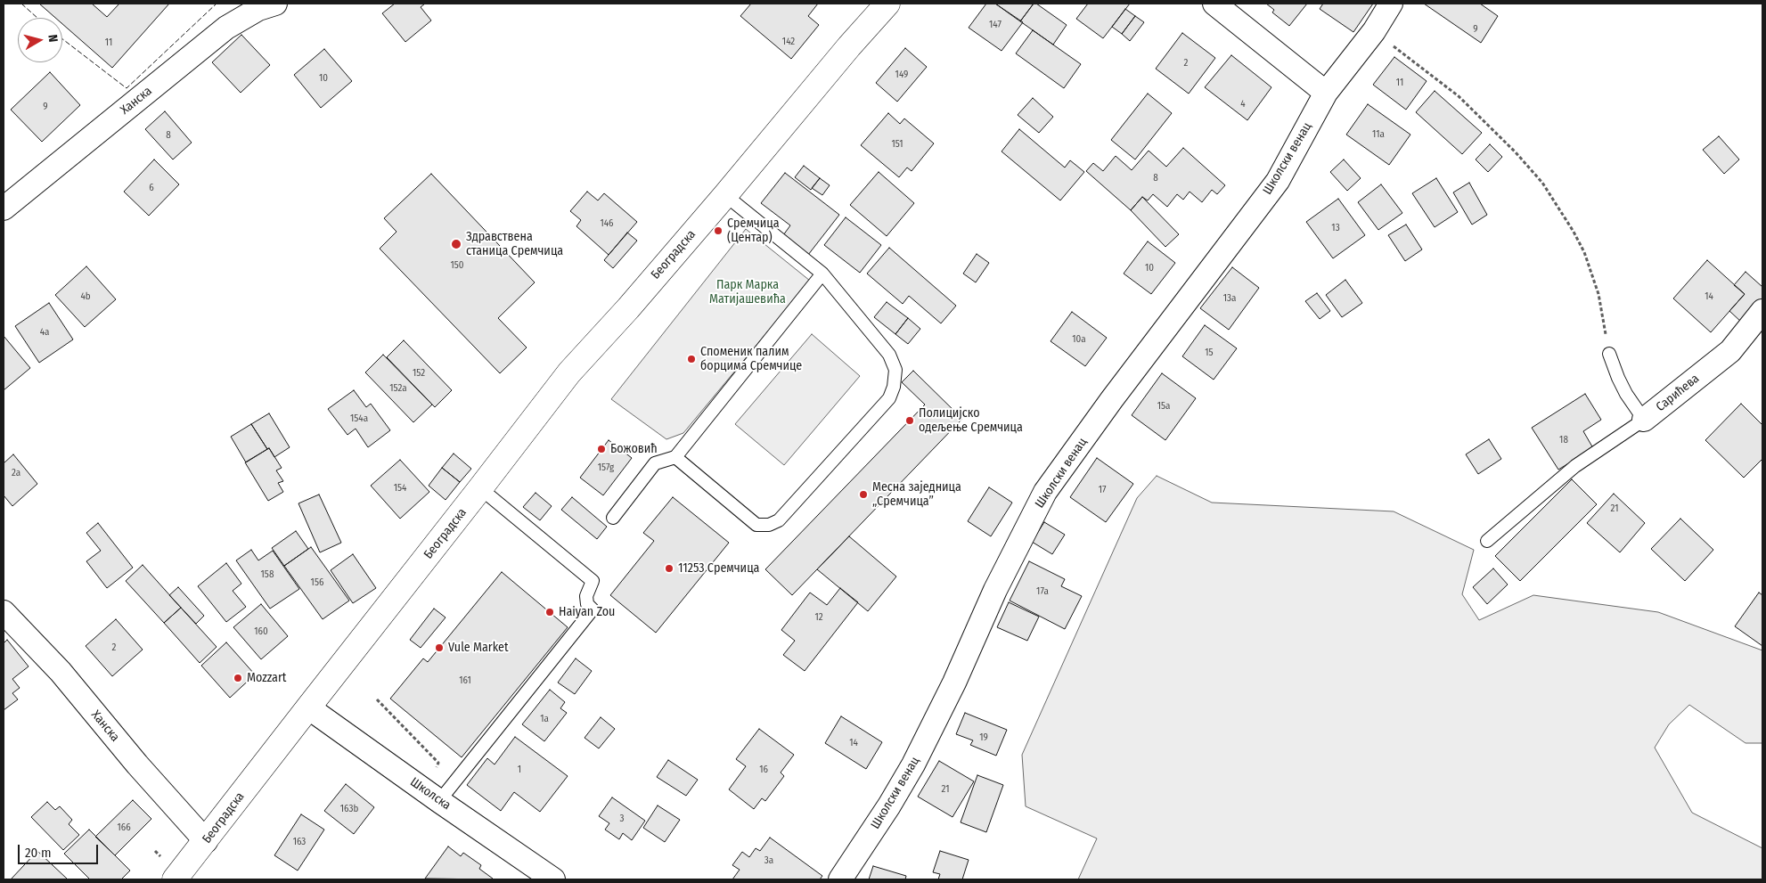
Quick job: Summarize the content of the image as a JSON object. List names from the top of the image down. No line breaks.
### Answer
{"streets":{"main road":["Београдска"],"street":["Ханска","Школски венац","Сарићева","Школска"]},"crossings":[["Ханска","Београдска"],["Београдска","Школска"]],"parks":["Парк Марка Матијашевића"],"places":["Сремчица (Центар)","Здравствена станица Сремчица","Споменик палим борцима Сремчице","Полицијско одељење Сремчица","Божовић","Месна заједница „Сремчица”","11253 Сремчица","Haiyan Zou","Vule Market","Mozzart"],"house_numbers":["147","9","142","11","2","149","10","11","4","9","11a","8","151","8","6","146","13","150","10","4b","14","13a","4a","10a","15","152","152a","15a","154a","18","157g","2a","154","17","21","158","156","17a","12","160","2","161","1a","19","14","1","16","21","163b","3","166","163","3a"],"scale_bar":"20 m","north":"right"}
